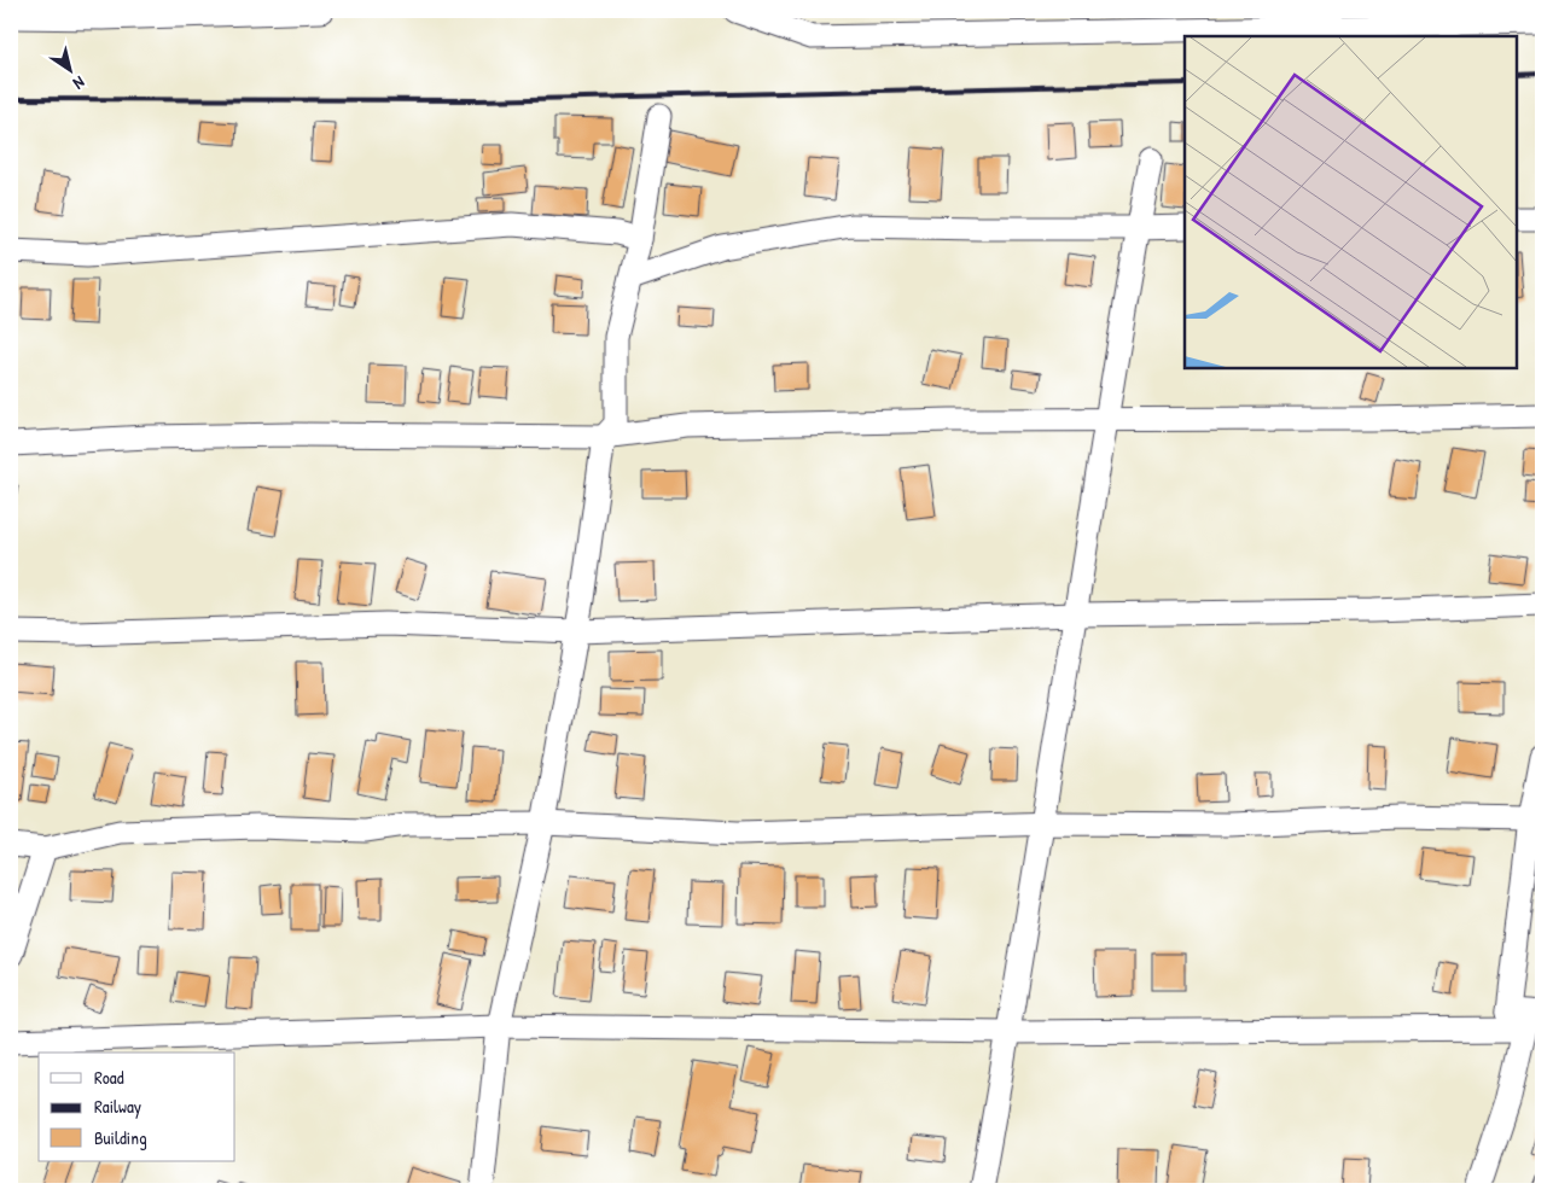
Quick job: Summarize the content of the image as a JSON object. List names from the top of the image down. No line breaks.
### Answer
{"legend":["Road","Railway","Building"],"north":"bottom right"}
